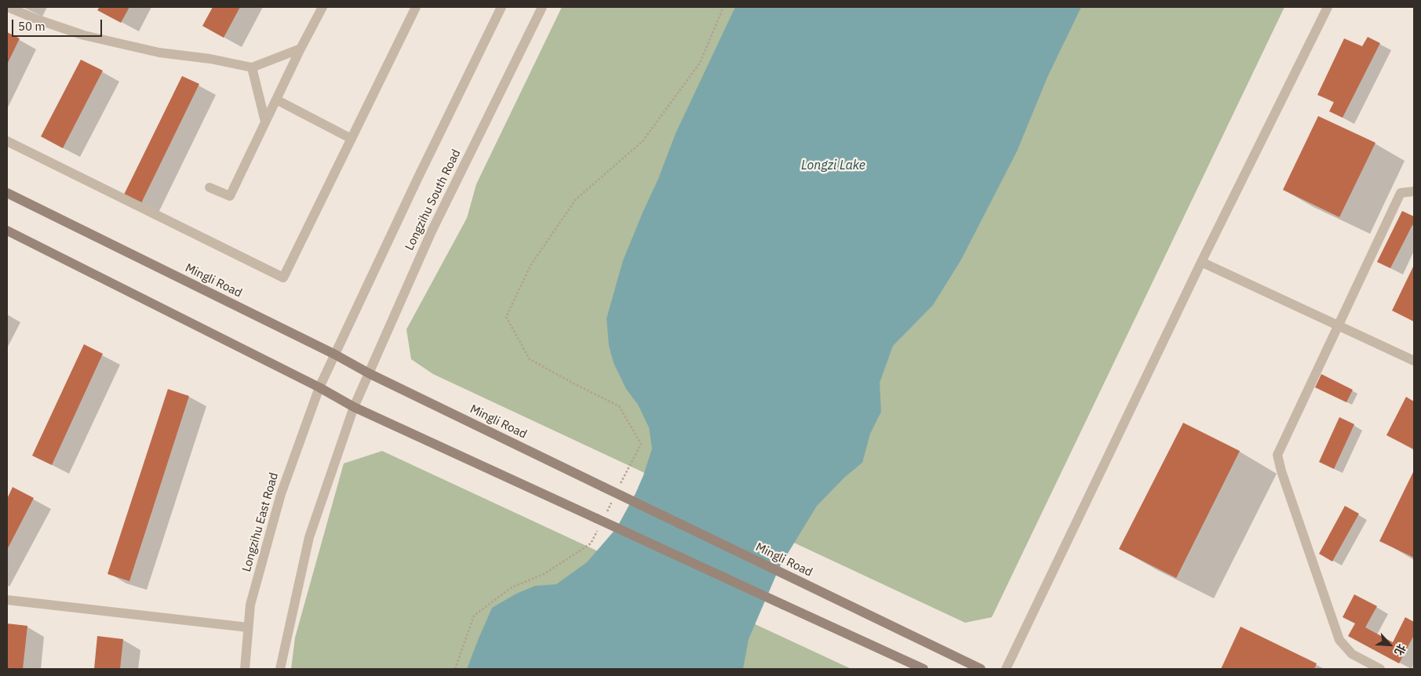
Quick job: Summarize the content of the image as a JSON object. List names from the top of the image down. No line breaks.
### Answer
{"streets":{"main road":["Mingli Road"],"street":["Longzihu South Road","Longzihu East Road"]},"crossings":[["Longzihu South Road","Mingli Road"],["Longzihu South Road","Longzihu East Road"]],"water":["Longzi Lake"],"scale_bar":"50 m","north":"bottom right"}
